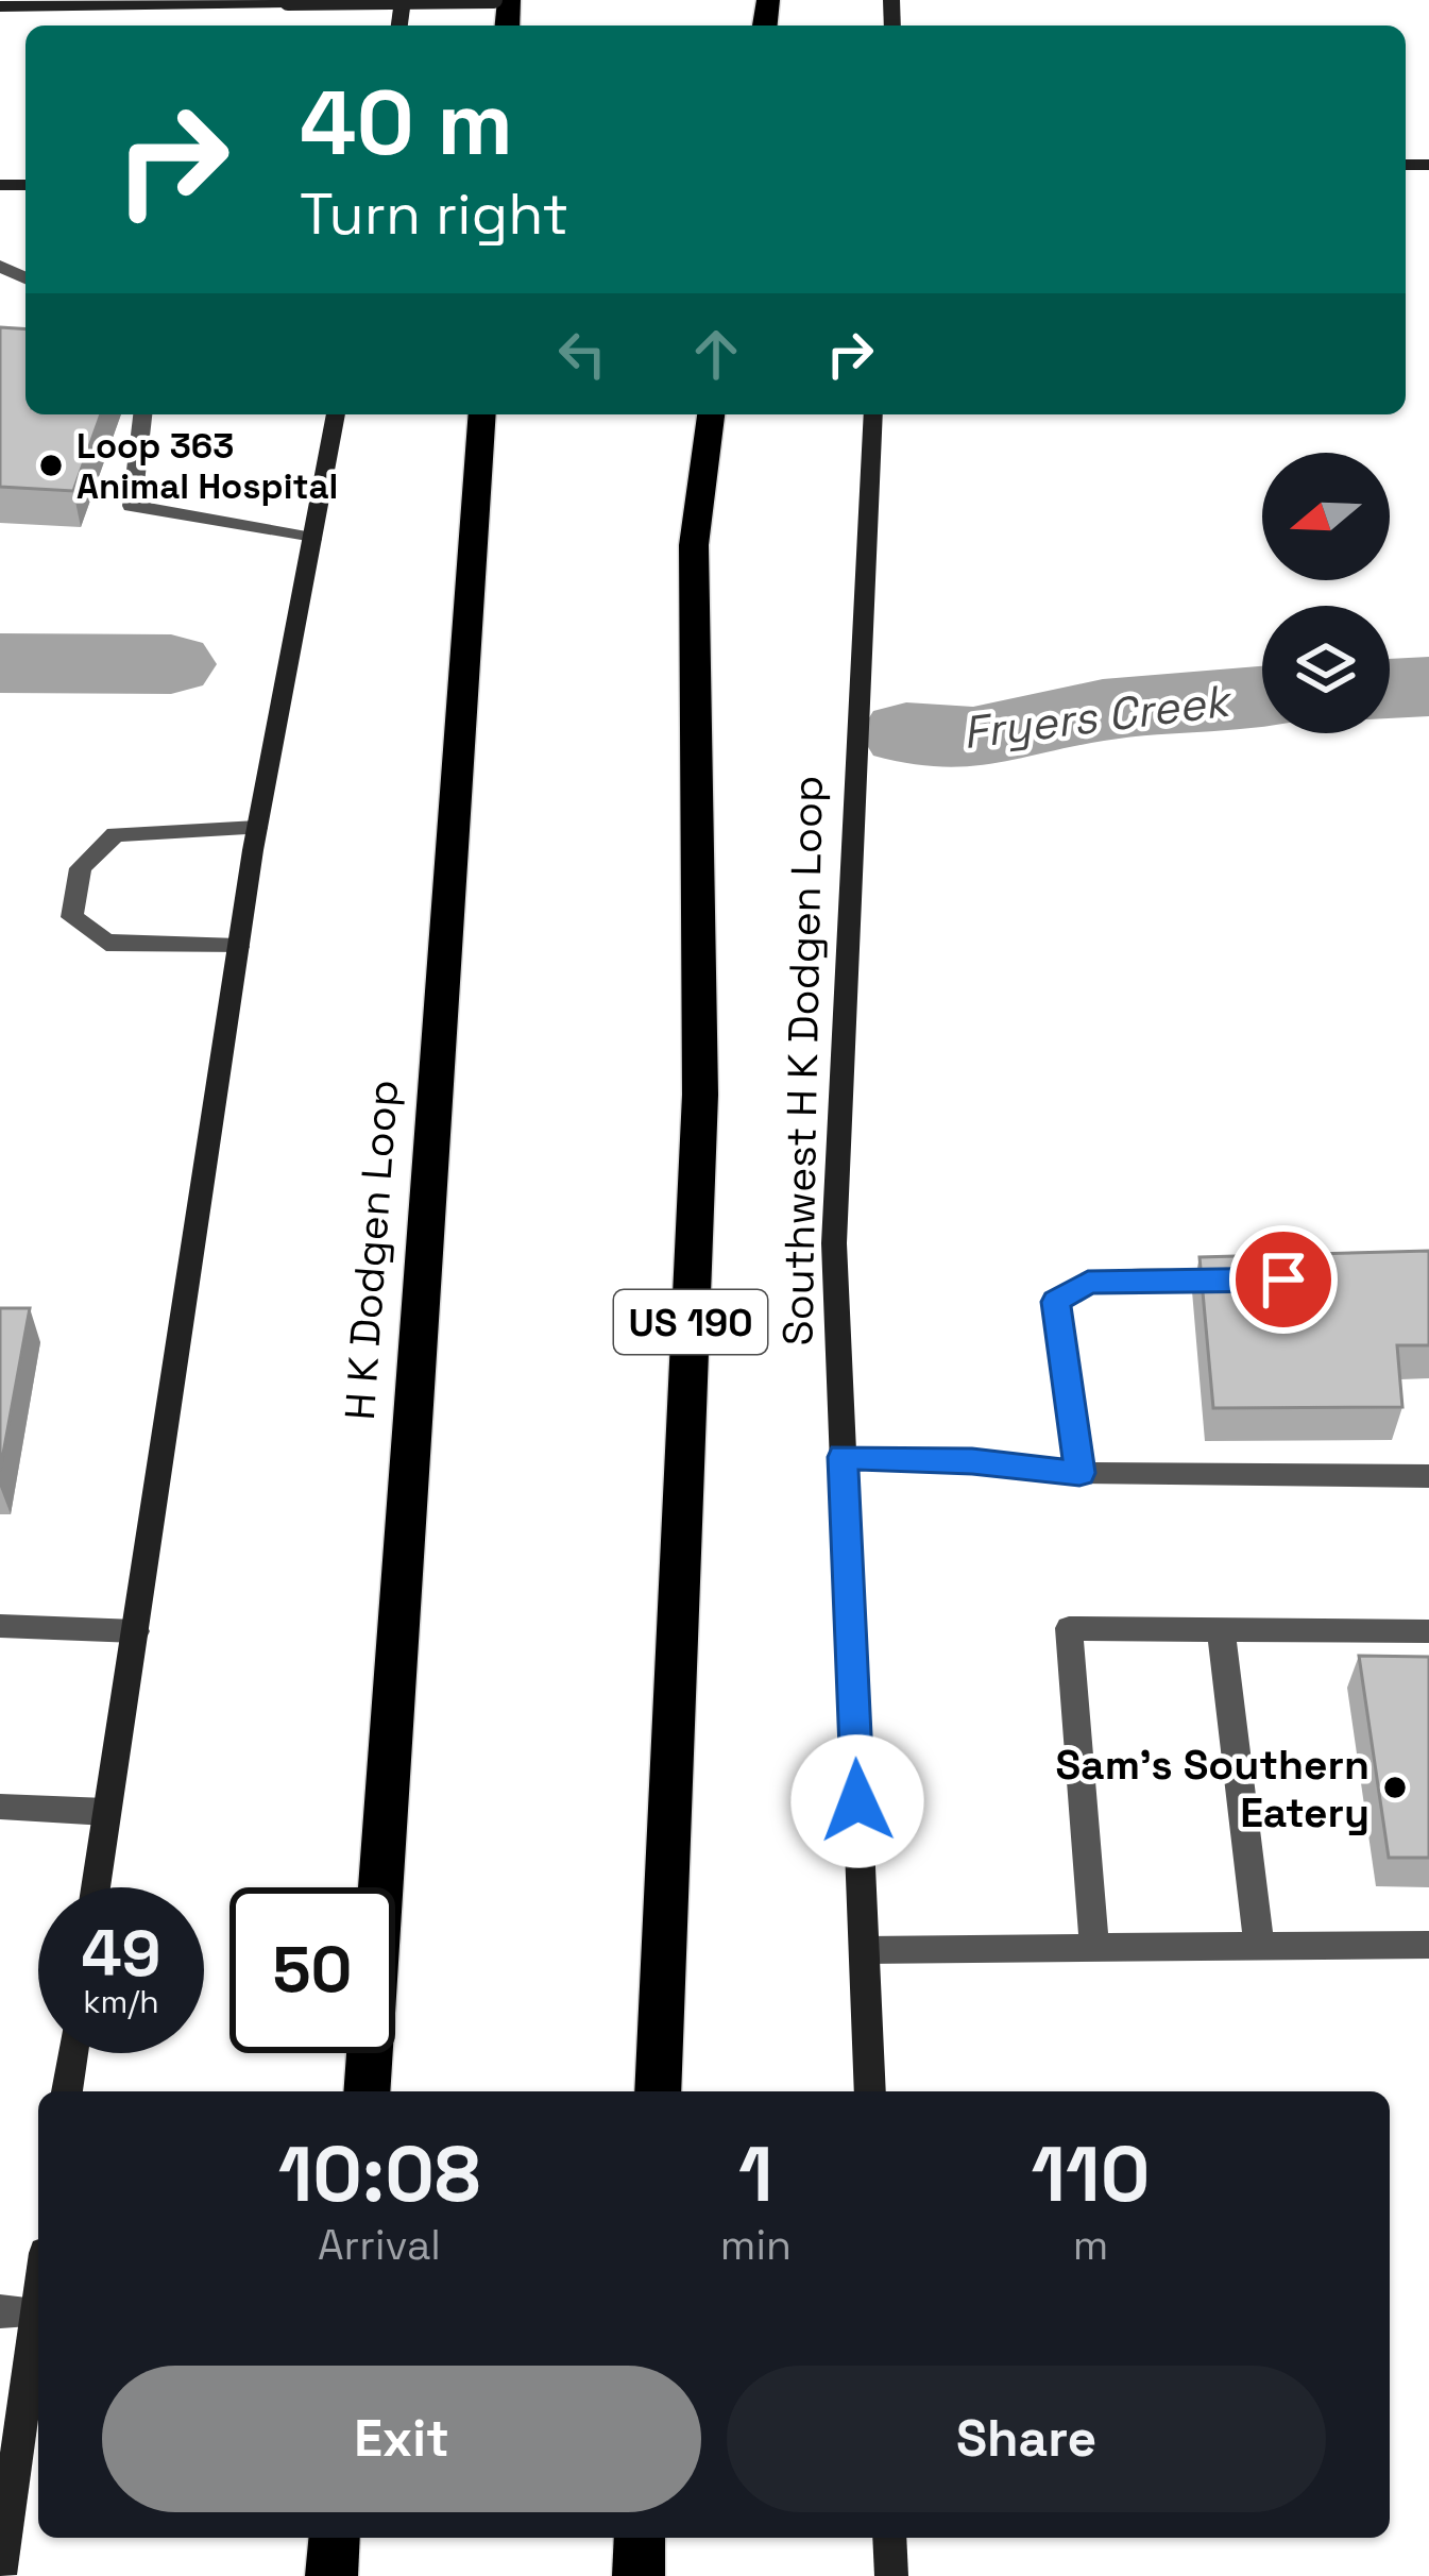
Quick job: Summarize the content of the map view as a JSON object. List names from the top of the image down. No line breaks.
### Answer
{"streets":{"highway":["H K Dodgen Loop","US 190"],"main road":["Southwest H K Dodgen Loop"]},"water":["Fryers Creek"],"places":["Loop 363 Animal Hospital","Sam's Southern Eatery"],"north":"left","page":{"turn":["40 m","Turn right"],"speed":"49 km/h","limit":"50","eta":["10:08","Arrival","1","min","110","m"],"buttons":["Exit","Share"]}}
